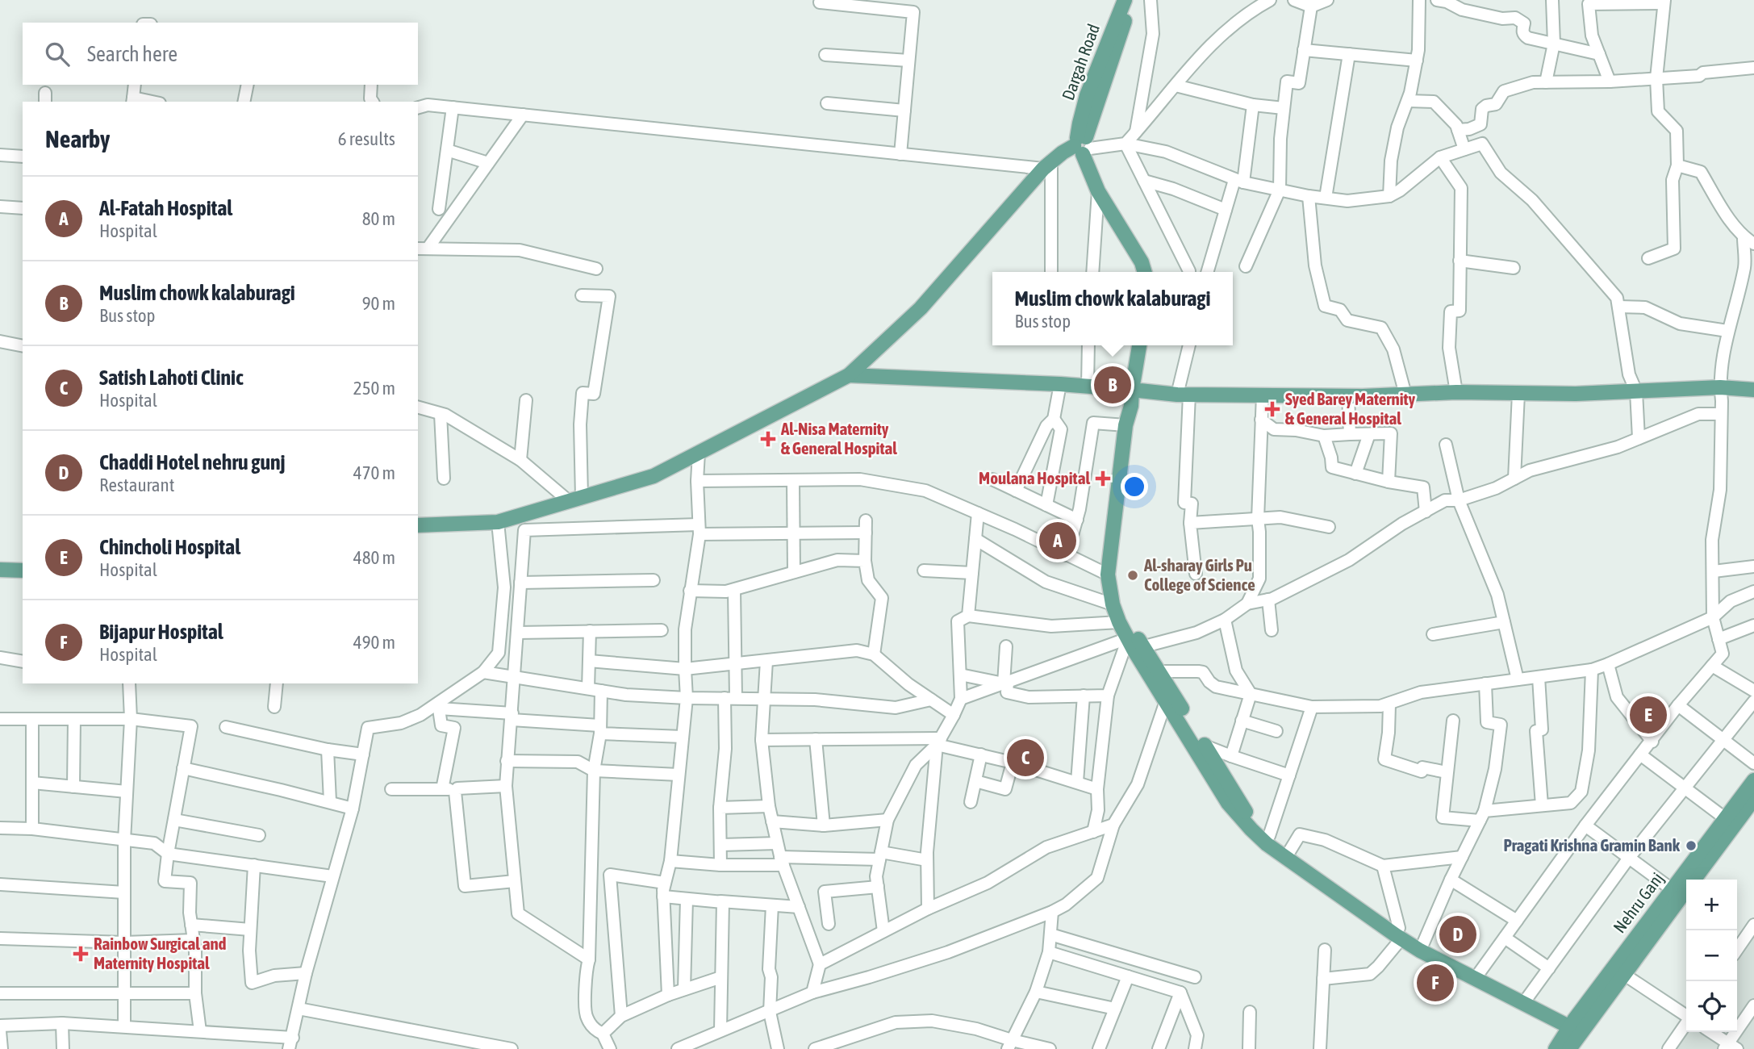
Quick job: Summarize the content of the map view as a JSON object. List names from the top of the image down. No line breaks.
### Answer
{"streets":{"main road":["Dargah Road","Nehru Ganj"]},"places":{"health":["Syed Barey Maternity & General Hospital","Al-Nisa Maternity & General Hospital","Moulana Hospital","Rainbow Surgical and Maternity Hospital"],"other":["Al-sharay Girls Pu College of Science","Pragati Krishna Gramin Bank"]},"page":{"search":"Search here","heading":["Nearby","6 results"],"list":[{"mark":"A","name":"Al-Fatah Hospital","note":"Hospital","value":"80 m"},{"mark":"B","name":"Muslim chowk kalaburagi","note":"Bus stop","value":"90 m"},{"mark":"C","name":"Satish Lahoti Clinic","note":"Hospital","value":"250 m"},{"mark":"D","name":"Chaddi Hotel nehru gunj","note":"Restaurant","value":"470 m"},{"mark":"E","name":"Chincholi Hospital","note":"Hospital","value":"480 m"},{"mark":"F","name":"Bijapur Hospital","note":"Hospital","value":"490 m"}],"popup":["Muslim chowk kalaburagi","Bus stop"],"pins":["B","A","E","C","D","F"],"map_buttons":["+","−"]}}
